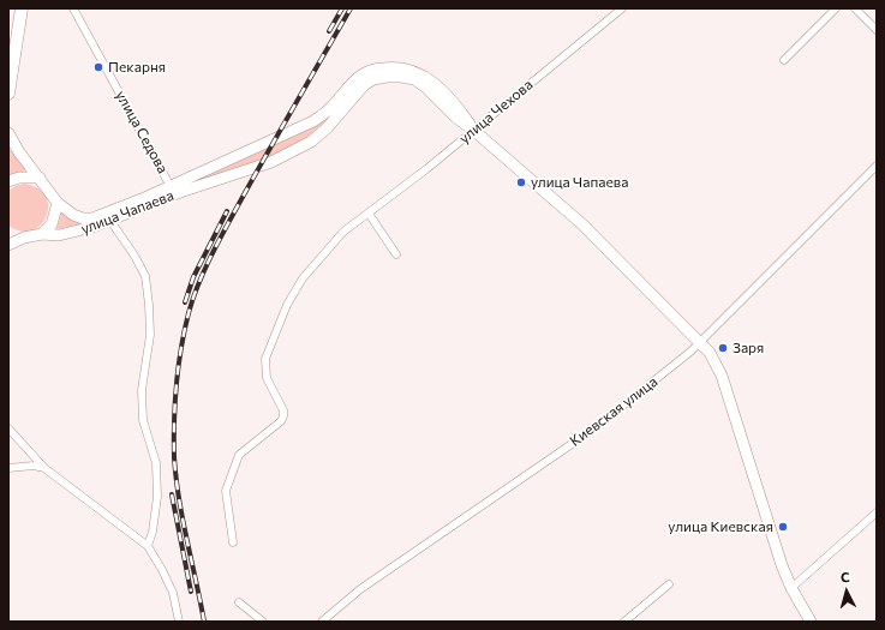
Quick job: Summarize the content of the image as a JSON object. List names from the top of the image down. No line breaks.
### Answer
{"streets":{"main road":["улица Чапаева"],"street":["улица Чехова","улица Седова","Киевская улица"]},"crossings":[["улица Чехова","улица Чапаева"],["улица Чапаева","Киевская улица"]],"places":["Пекарня","улица Чапаева","Заря","улица Киевская"],"north":"top"}
